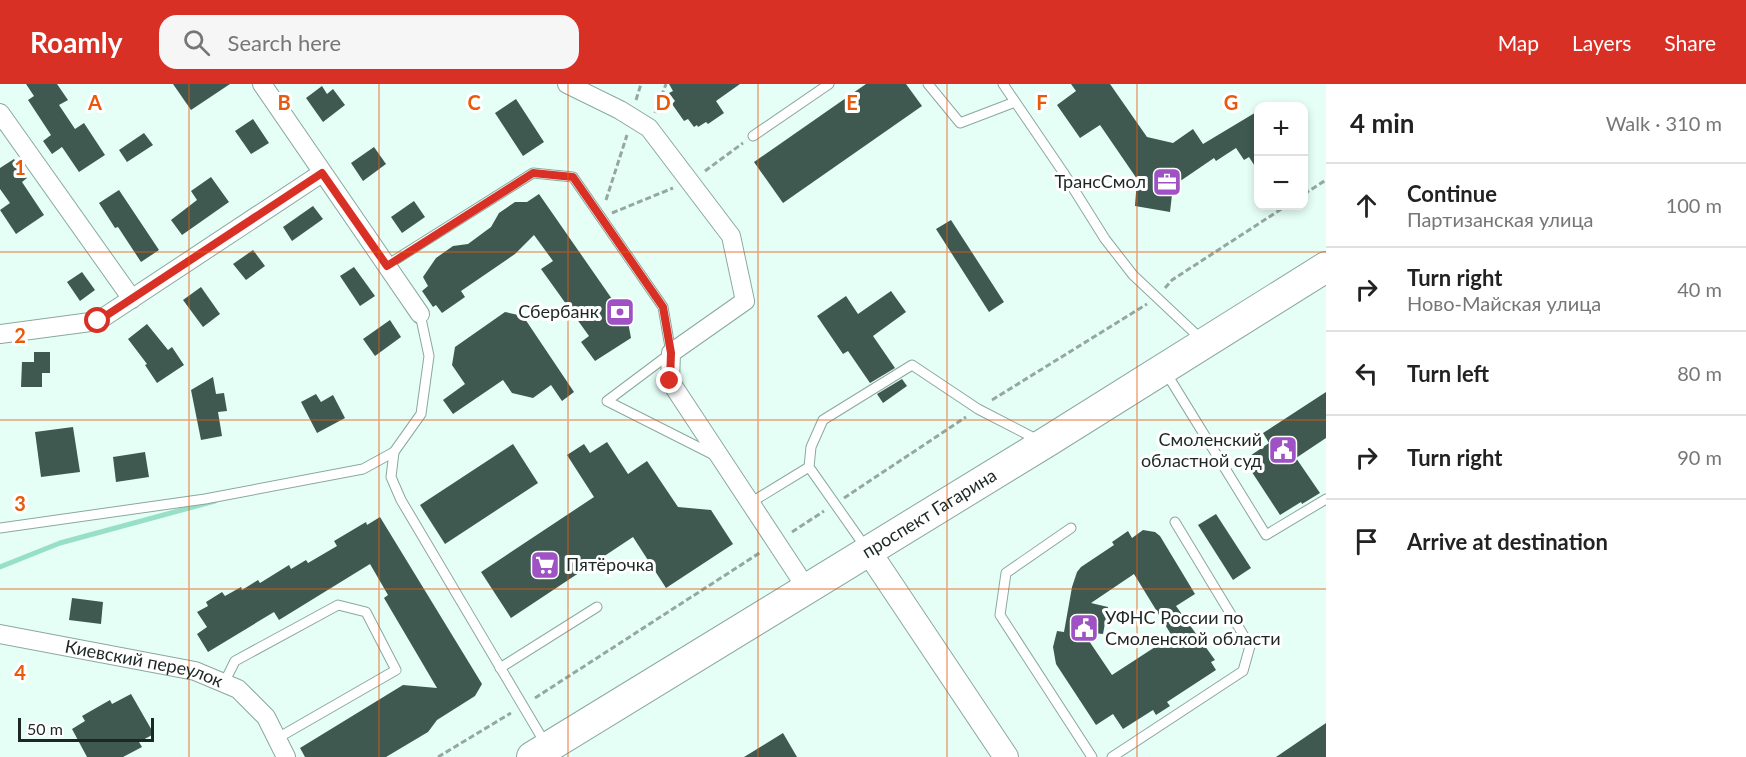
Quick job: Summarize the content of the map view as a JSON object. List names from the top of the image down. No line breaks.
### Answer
{"streets":{"main road":["проспект Гагарина"],"street":["Киевский переулок"]},"places":{"office":["ТрансСмол"],"bank":["Сбербанк"],"public building":["Смоленский областной суд","УФНС России по Смоленской области"],"supermarket":["Пятёрочка"]},"scale_bar":"50 m","page":{"header":"Roamly","search":"Search here","nav":["Map","Layers","Share"],"heading":["4 min","Walk · 310 m"],"map_buttons":["+","−"],"list":[["Continue","Партизанская улица","100 m"],["Turn right","Ново-Майская улица","40 m"],["Turn left","80 m"],["Turn right","90 m"],"Arrive at destination"],"scale":"50 m"},"grid":{"columns":["A","B","C","D","E","F","G"],"rows":["1","2","3","4"]}}
